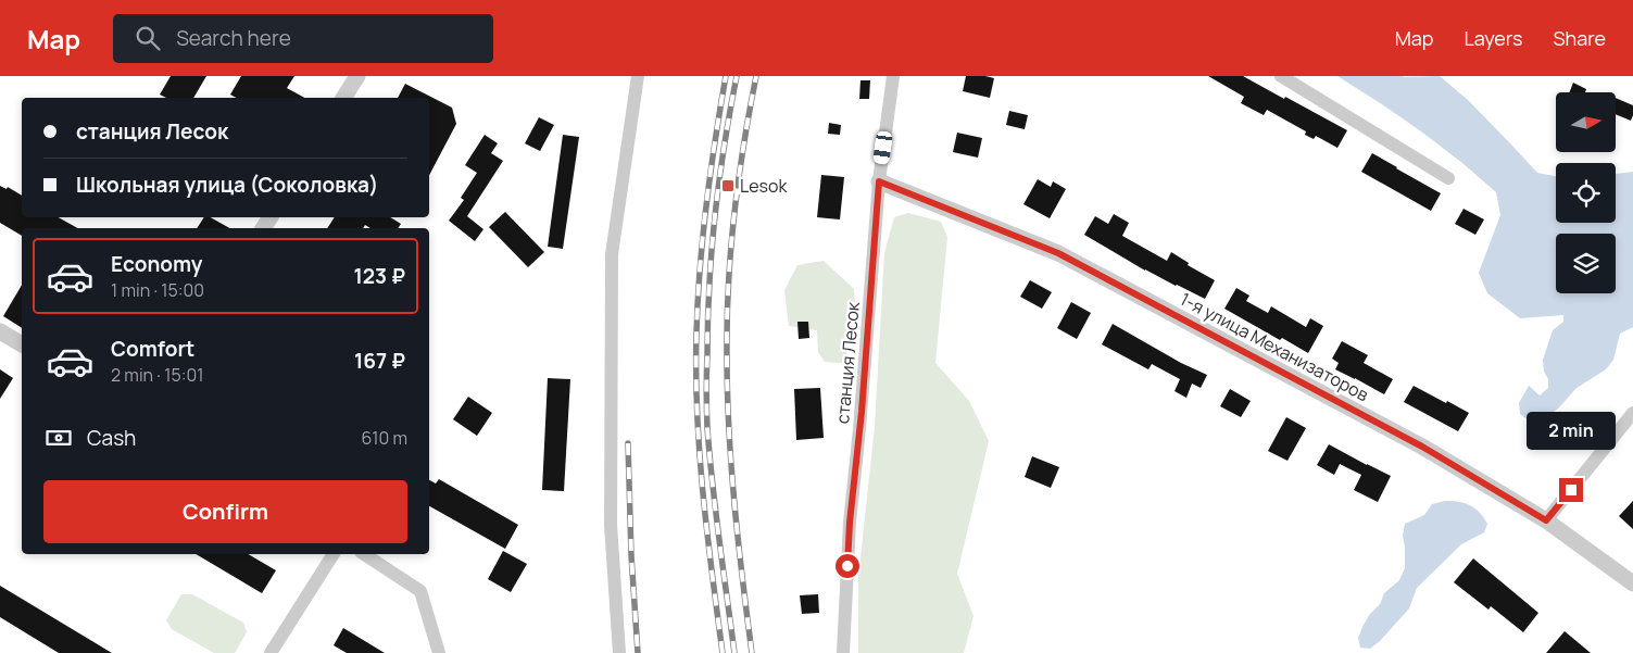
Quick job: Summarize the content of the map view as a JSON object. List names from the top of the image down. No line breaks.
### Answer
{"streets":{"street":["1-я улица Механизаторов","станция Лесок"]},"crossings":[["1-я улица Механизаторов","станция Лесок"]],"places":{"transit":["Lesok"]},"north":"right","page":{"header":"Map","search":"Search here","nav":["Map","Layers","Share"],"banner":["станция Лесок","Школьная улица (Соколовка)"],"list":[{"name":"Economy","note":"1 min · 15:00","value":"123 ₽"},{"name":"Comfort","note":"2 min · 15:01","value":"167 ₽"}],"pay":["Cash","610 m"],"bubble":"2 min","buttons":"Confirm"}}
